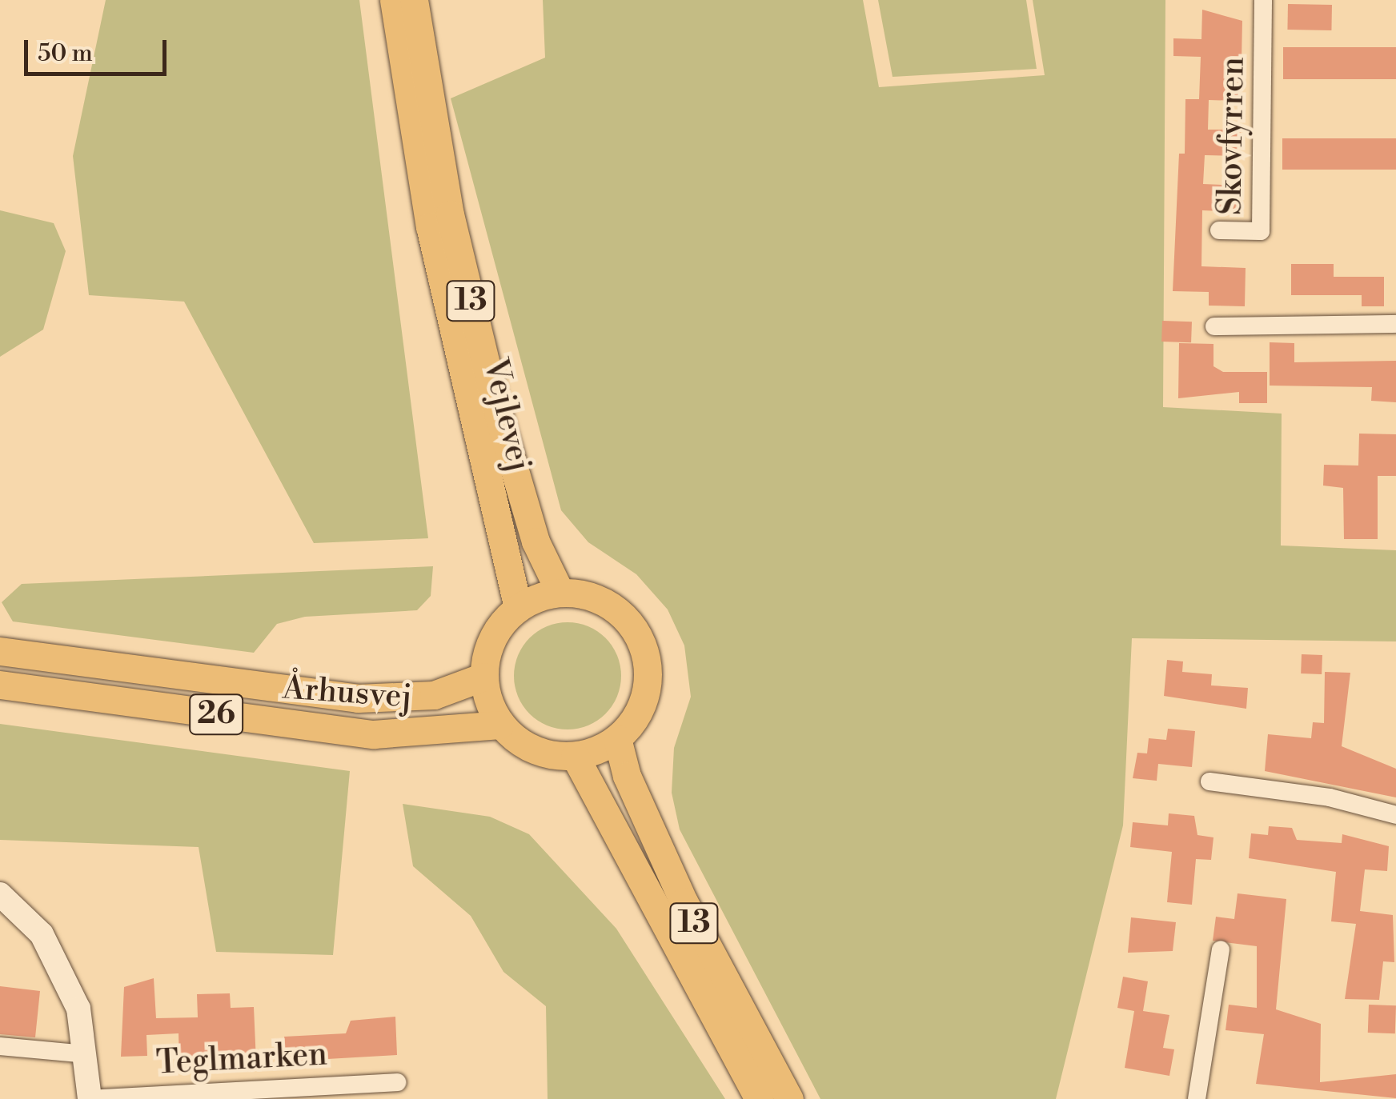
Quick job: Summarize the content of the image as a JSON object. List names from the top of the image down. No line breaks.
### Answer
{"streets":{"main road":["13","Vejlevej","Århusvej","26"],"street":["Skovfyrren","Teglmarken"]},"crossings":[["13","Vejlevej"],["13","Århusvej"],["Vejlevej","Århusvej"]],"scale_bar":"50 m"}
